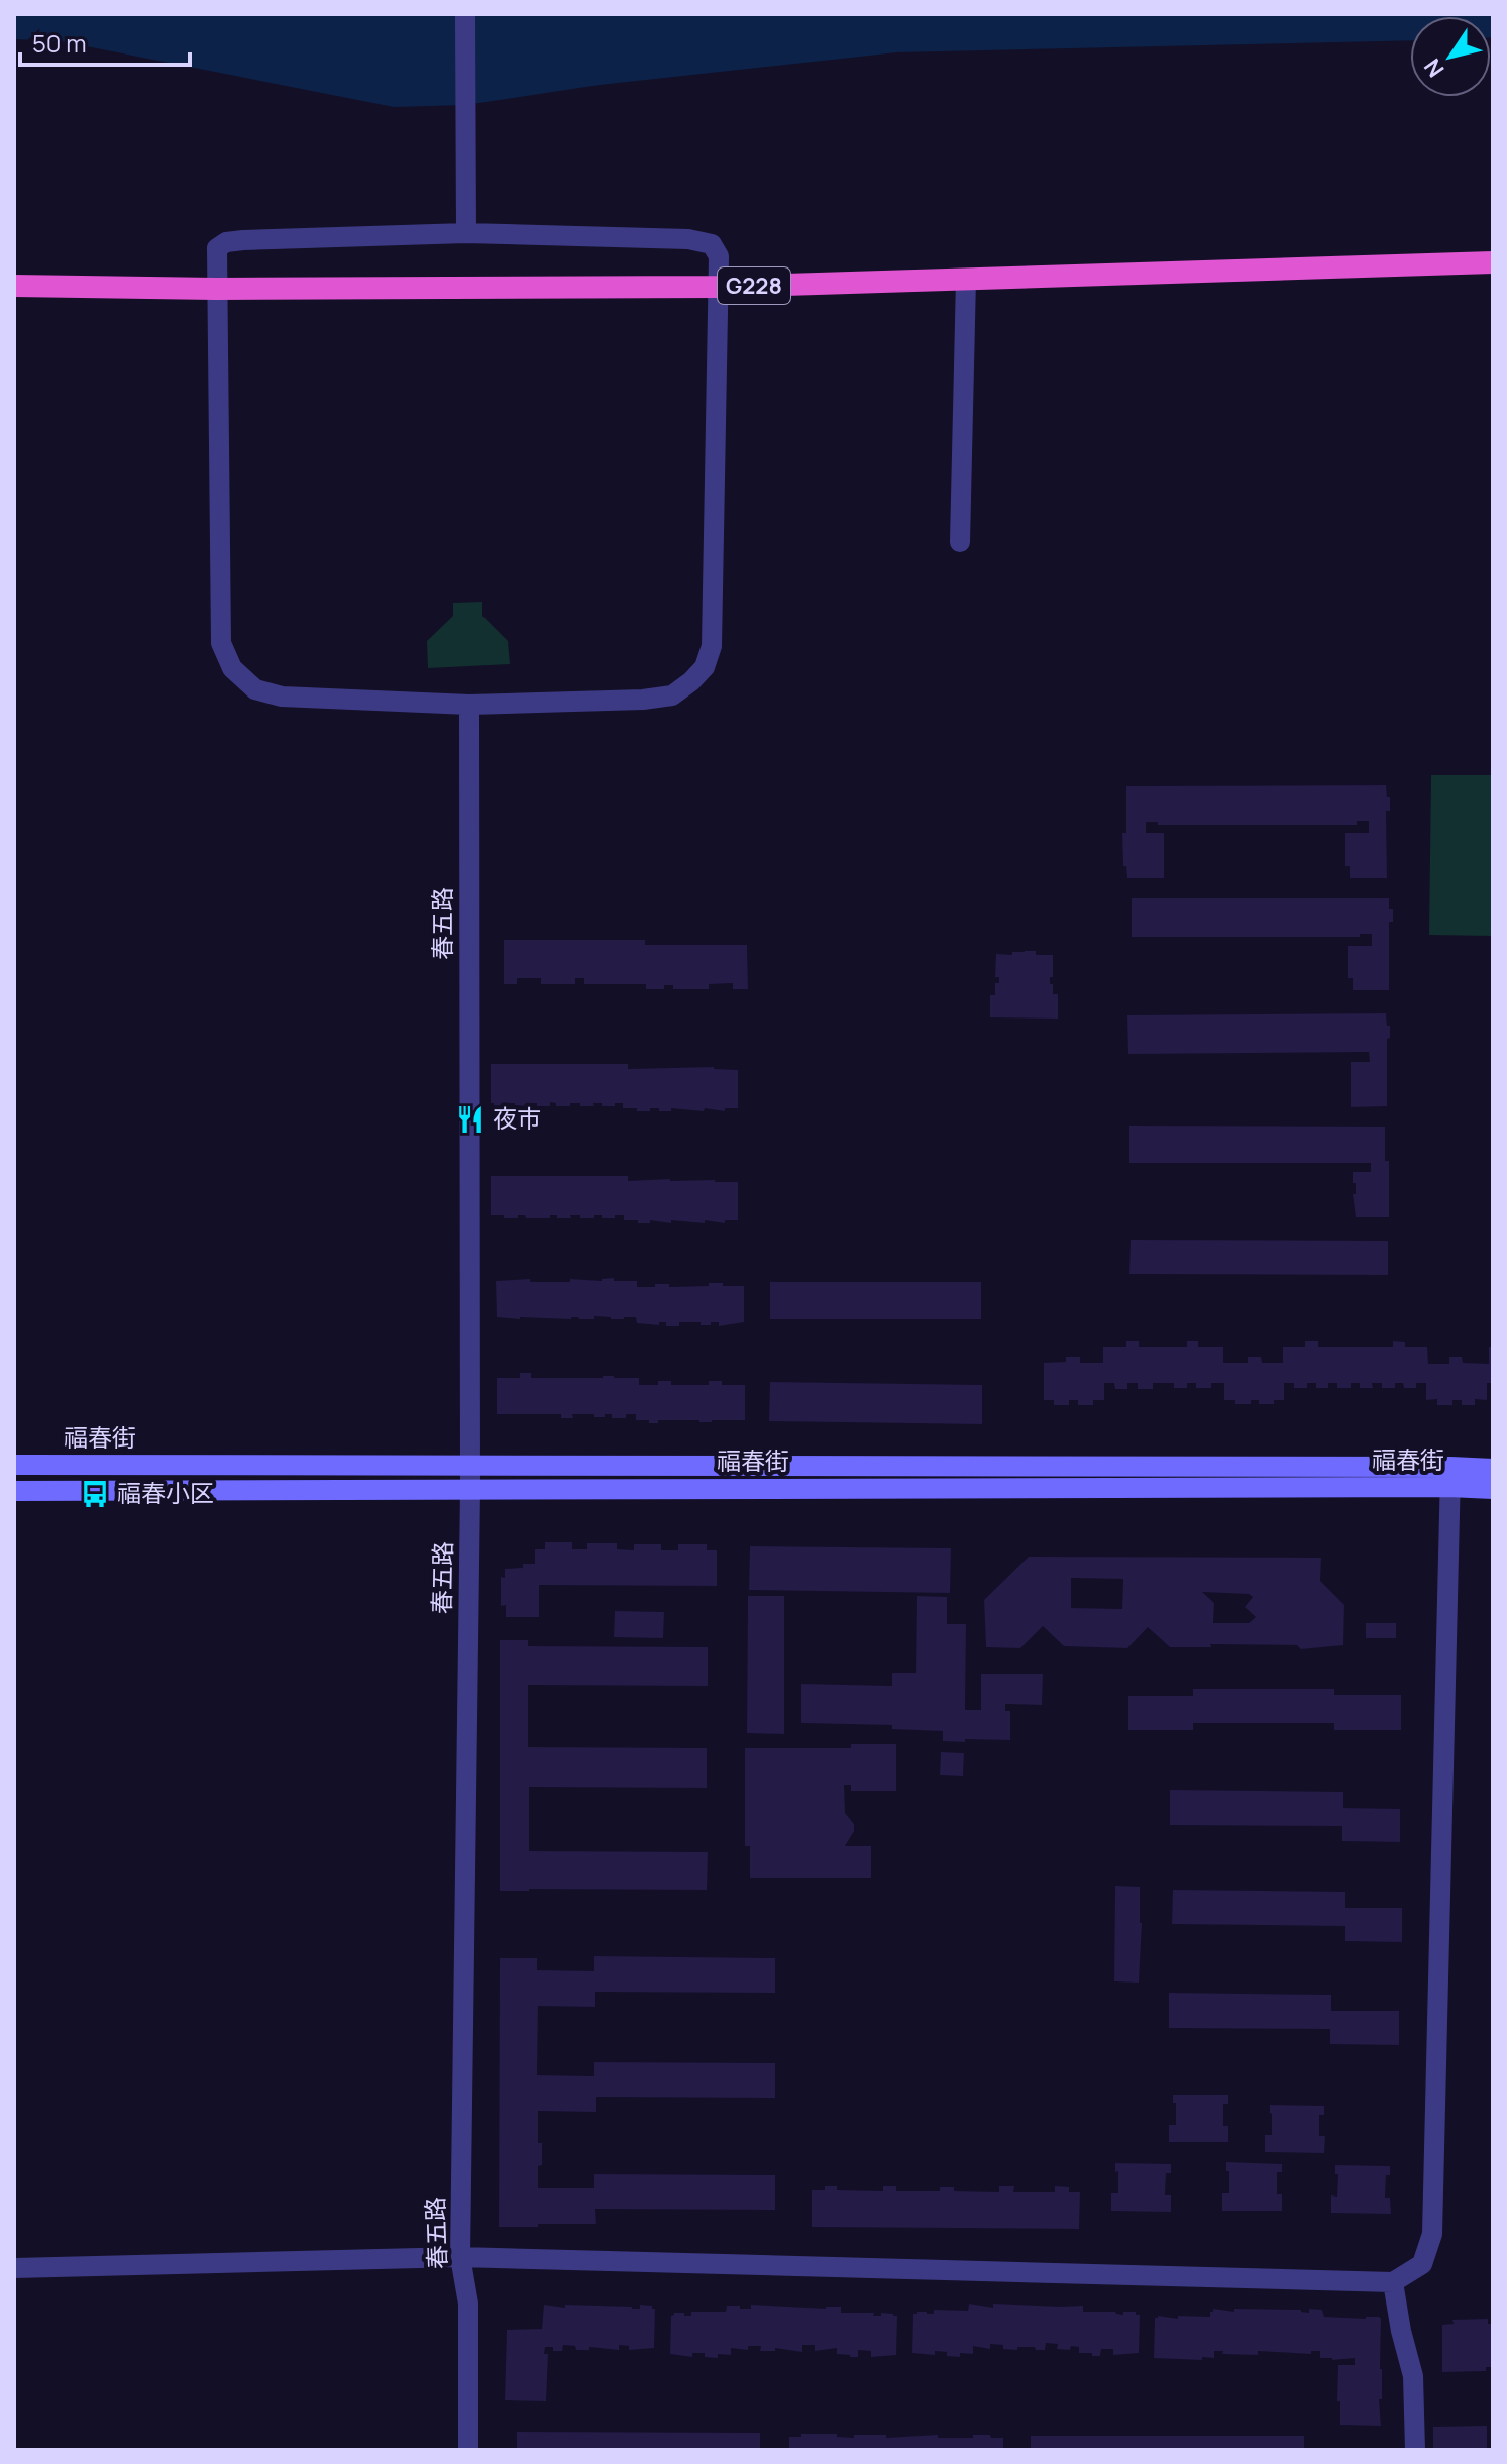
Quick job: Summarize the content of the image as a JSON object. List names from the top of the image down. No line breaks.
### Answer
{"streets":{"highway":["G228"],"main road":["福春街"],"street":["春五路"]},"crossings":[["春五路","福春街"]],"places":{"restaurant":["夜市"],"bus stop":["福春小区"]},"scale_bar":"50 m","north":"bottom left"}
